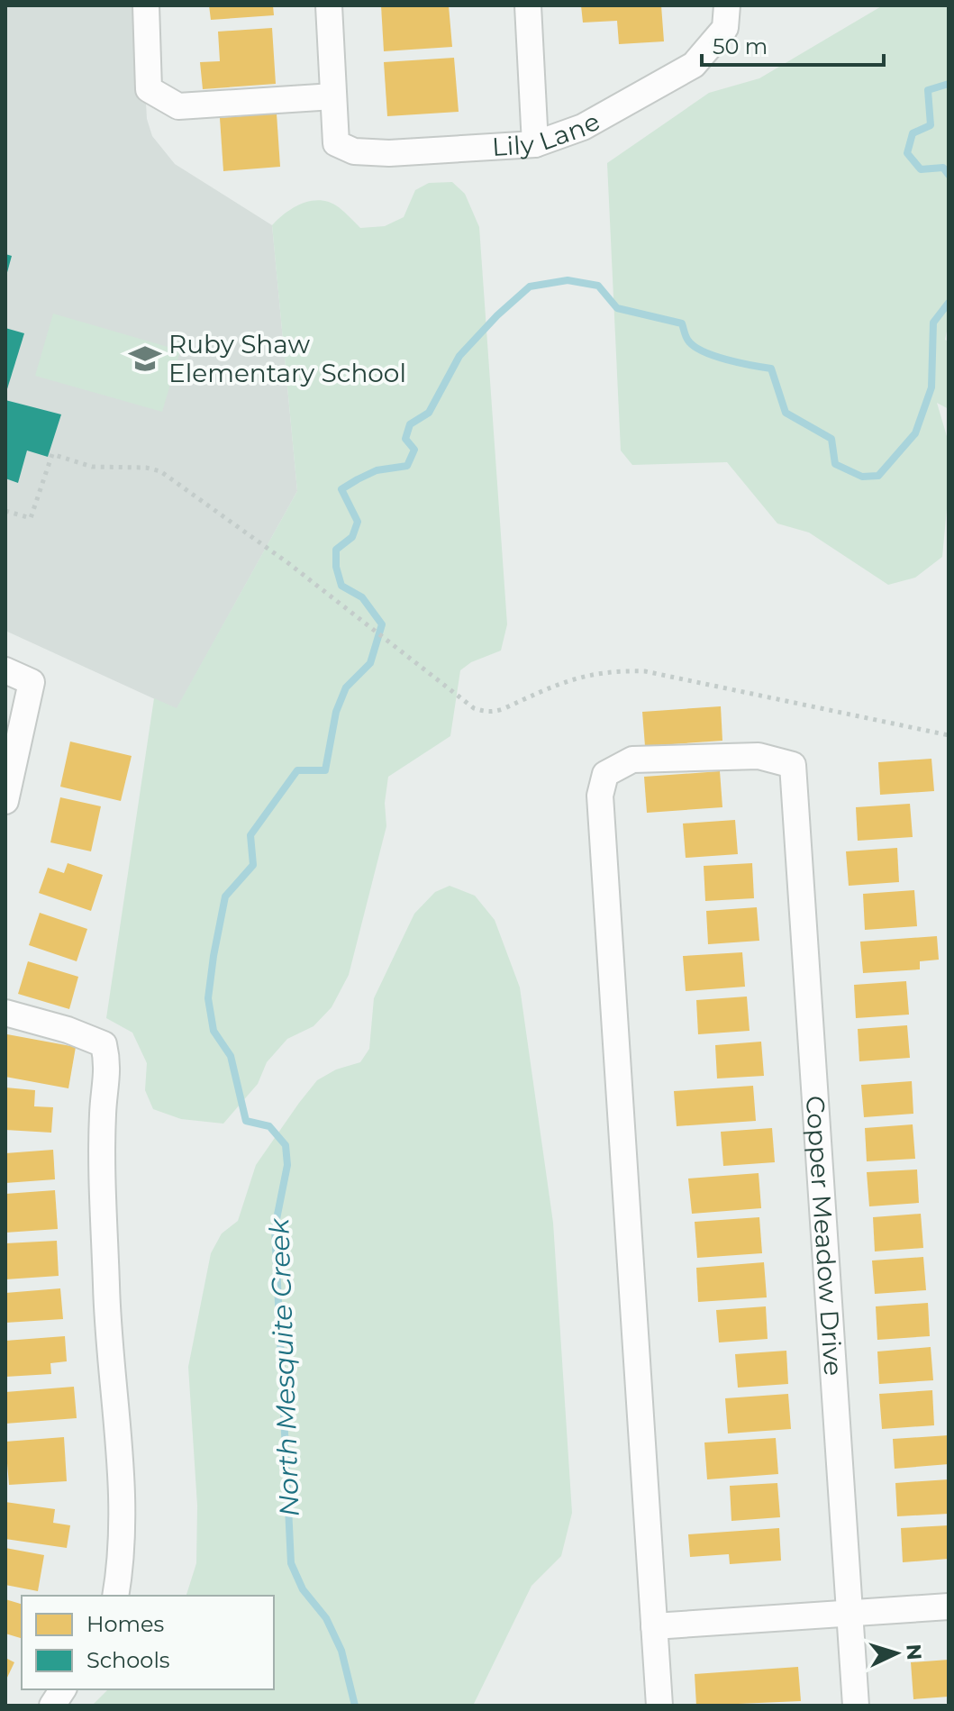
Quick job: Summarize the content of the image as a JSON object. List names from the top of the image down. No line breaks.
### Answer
{"streets":{"street":["Lily Lane","Copper Meadow Drive"]},"water":["North Mesquite Creek"],"places":{"school or university":["Ruby Shaw Elementary School"]},"legend":["Homes","Schools"],"scale_bar":"50 m","north":"right"}
